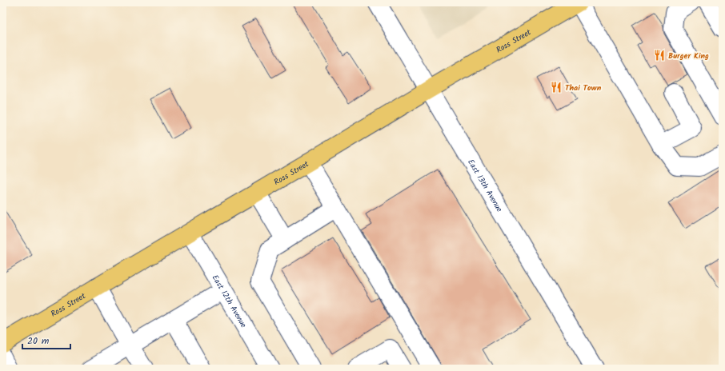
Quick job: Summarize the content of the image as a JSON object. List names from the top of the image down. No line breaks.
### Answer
{"streets":{"main road":["Ross Street"],"street":["East 13th Avenue","East 12th Avenue"]},"crossings":[["Ross Street","East 13th Avenue"],["Ross Street","East 12th Avenue"]],"places":{"restaurant":["Burger King","Thai Town"]},"scale_bar":"20 m"}
